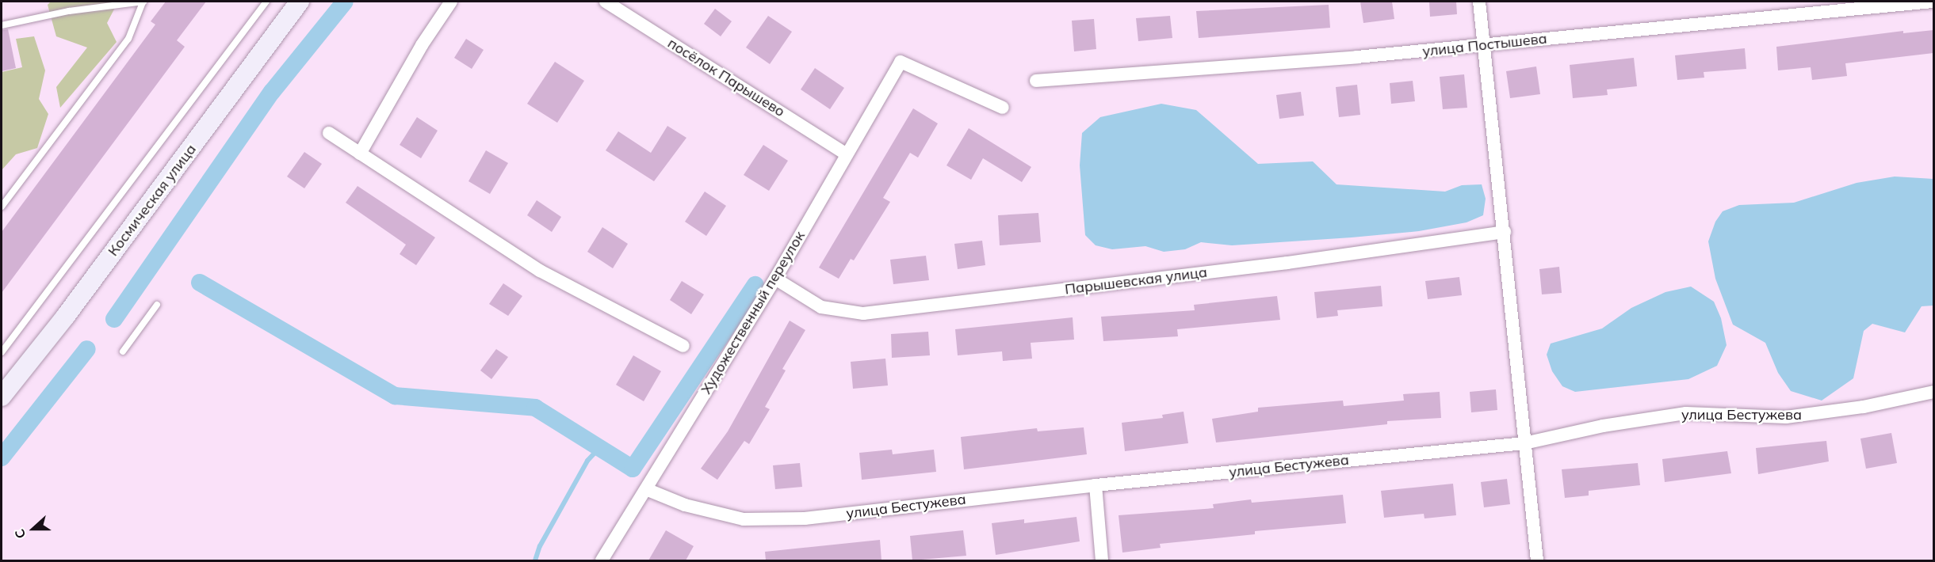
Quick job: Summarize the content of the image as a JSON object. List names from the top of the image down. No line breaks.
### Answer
{"streets":{"street":["улица Постышева","посёлок Парышево","Космическая улица","Парышевская улица","Художественный переулок","улица Бестужева"]},"crossings":[["посёлок Парышево","Художественный переулок"],["Парышевская улица","Художественный переулок"],["Художественный переулок","улица Бестужева"]],"north":"left"}
